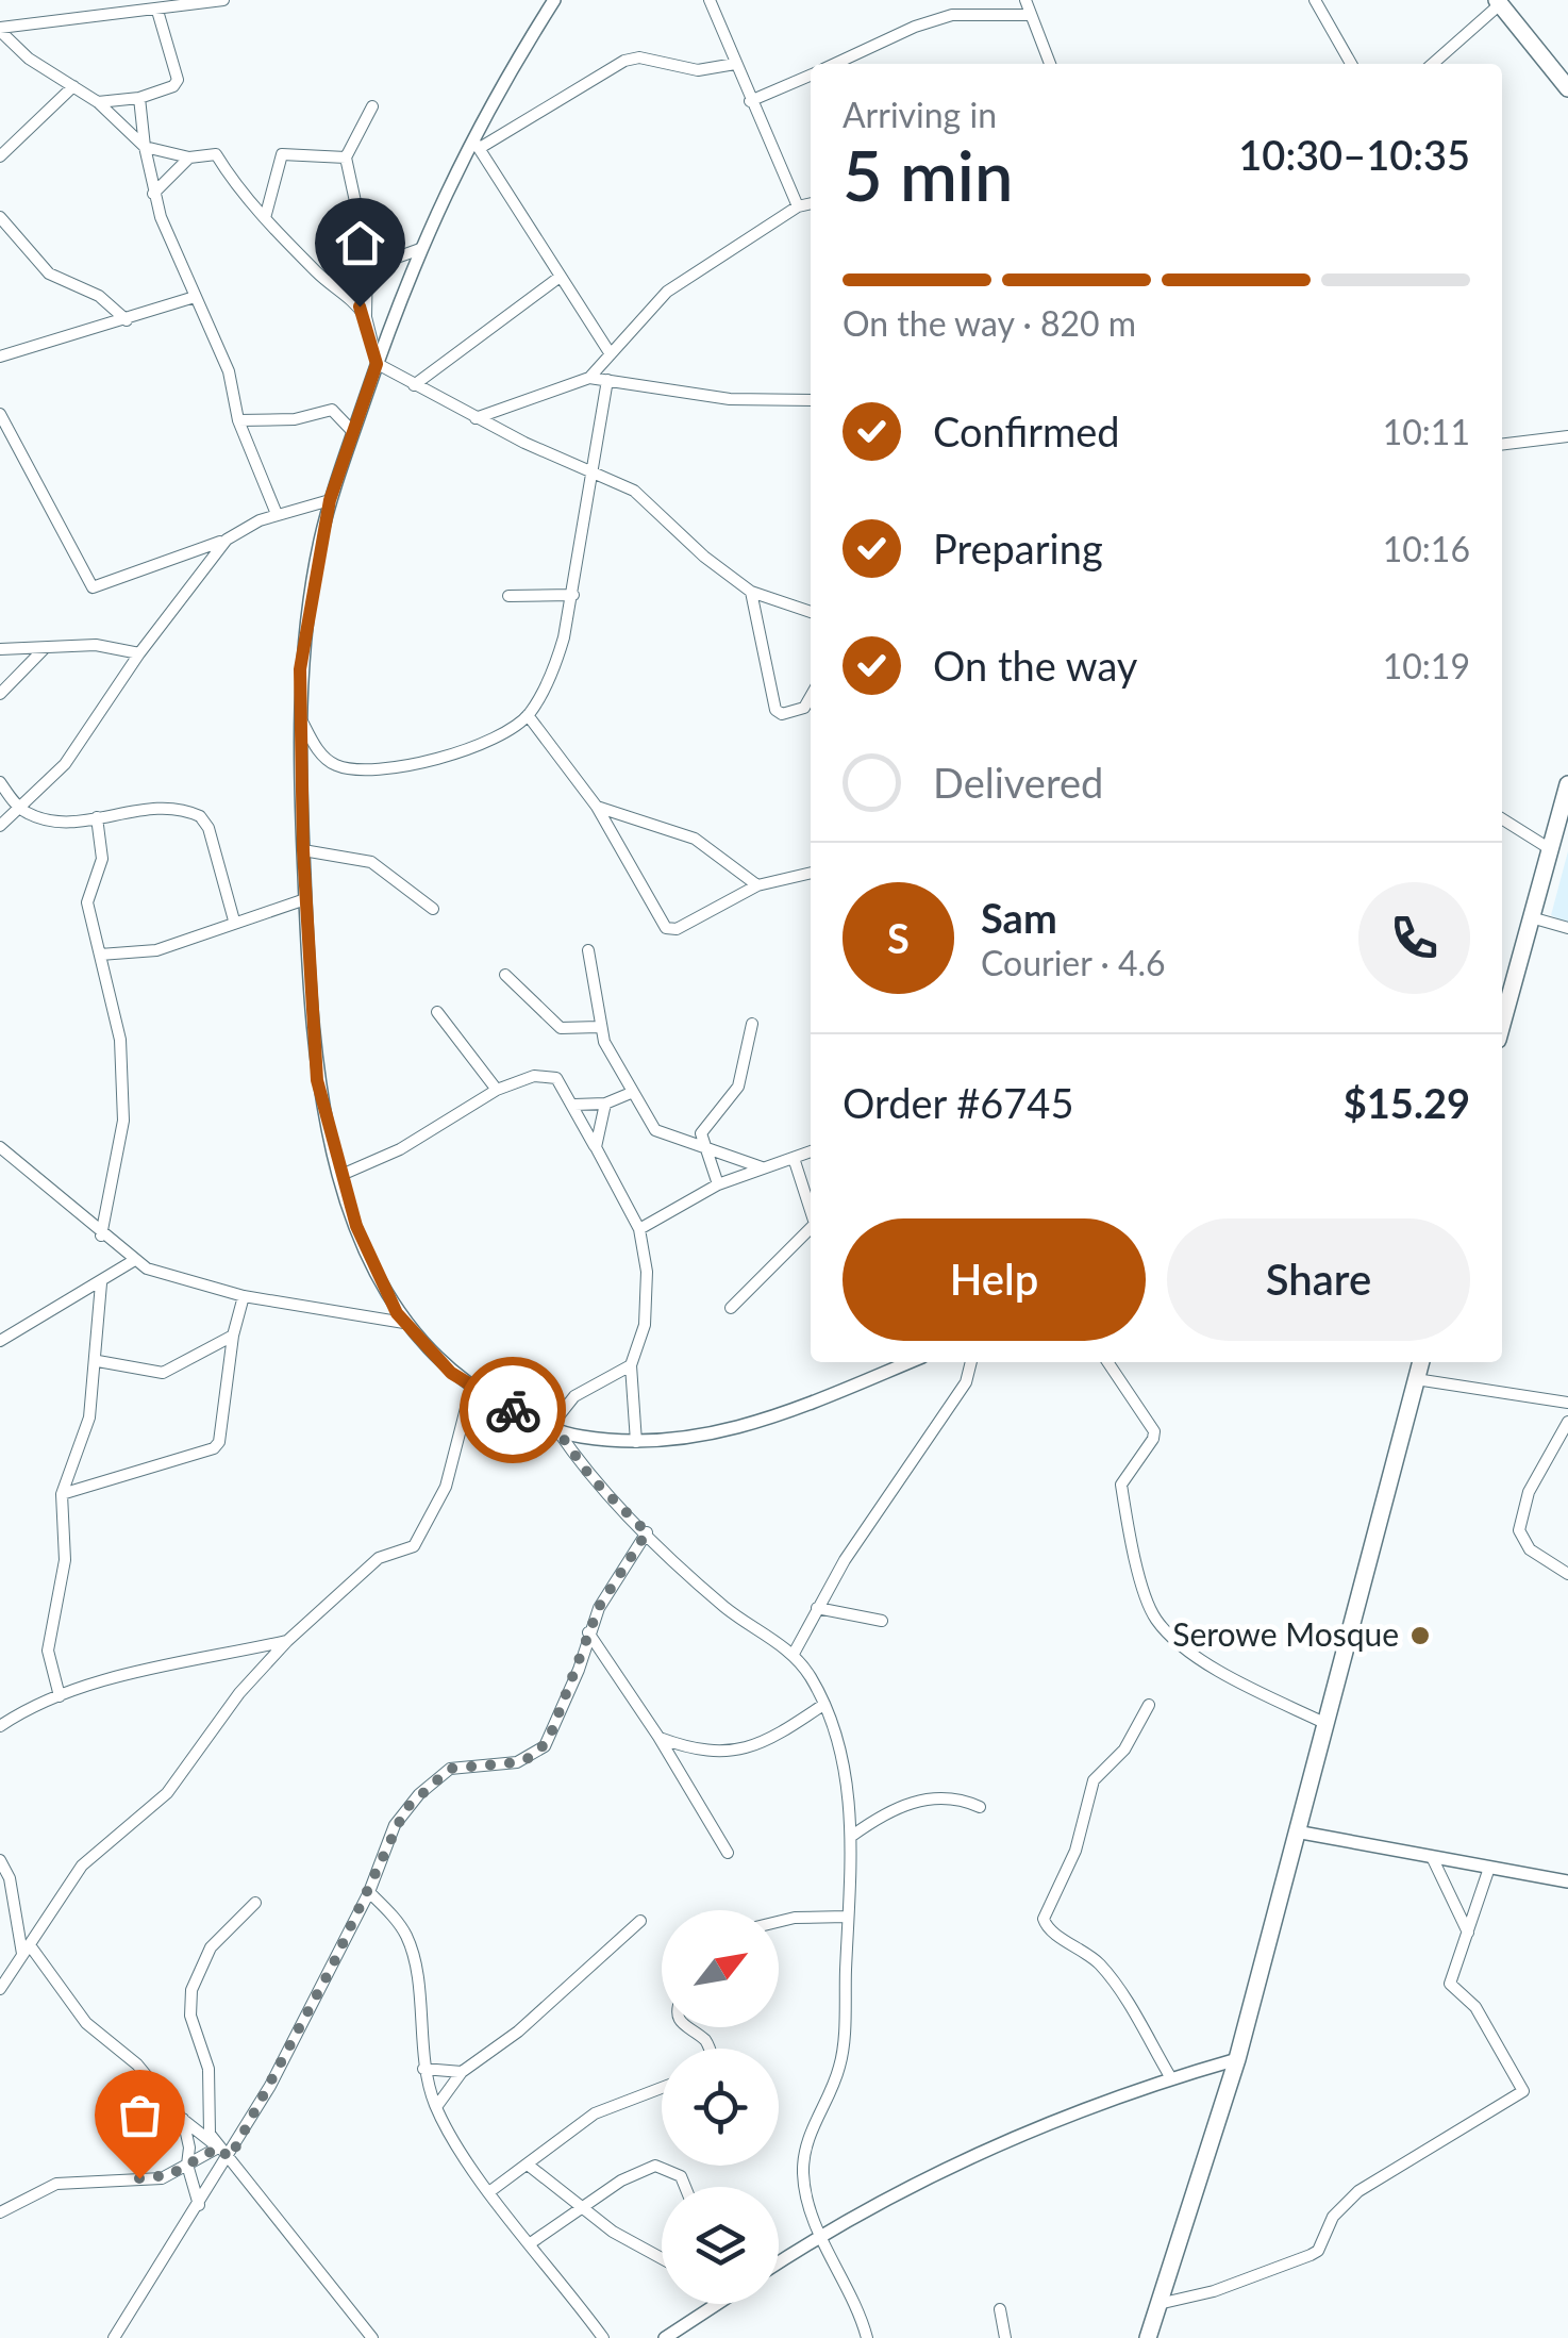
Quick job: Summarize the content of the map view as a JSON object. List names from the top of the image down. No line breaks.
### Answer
{"places":["Serowe Mosque"],"north":"top right","page":{"heading":["5 min","Arriving in","10:30–10:35"],"panel":["Sam","Courier · 4.6","Order #6745","$15.29"],"bar":"On the way · 820 m","list":[["Confirmed","10:11"],["Preparing","10:16"],["On the way","10:19"],"Delivered"],"round":"S","buttons":["Help","Share"]}}
